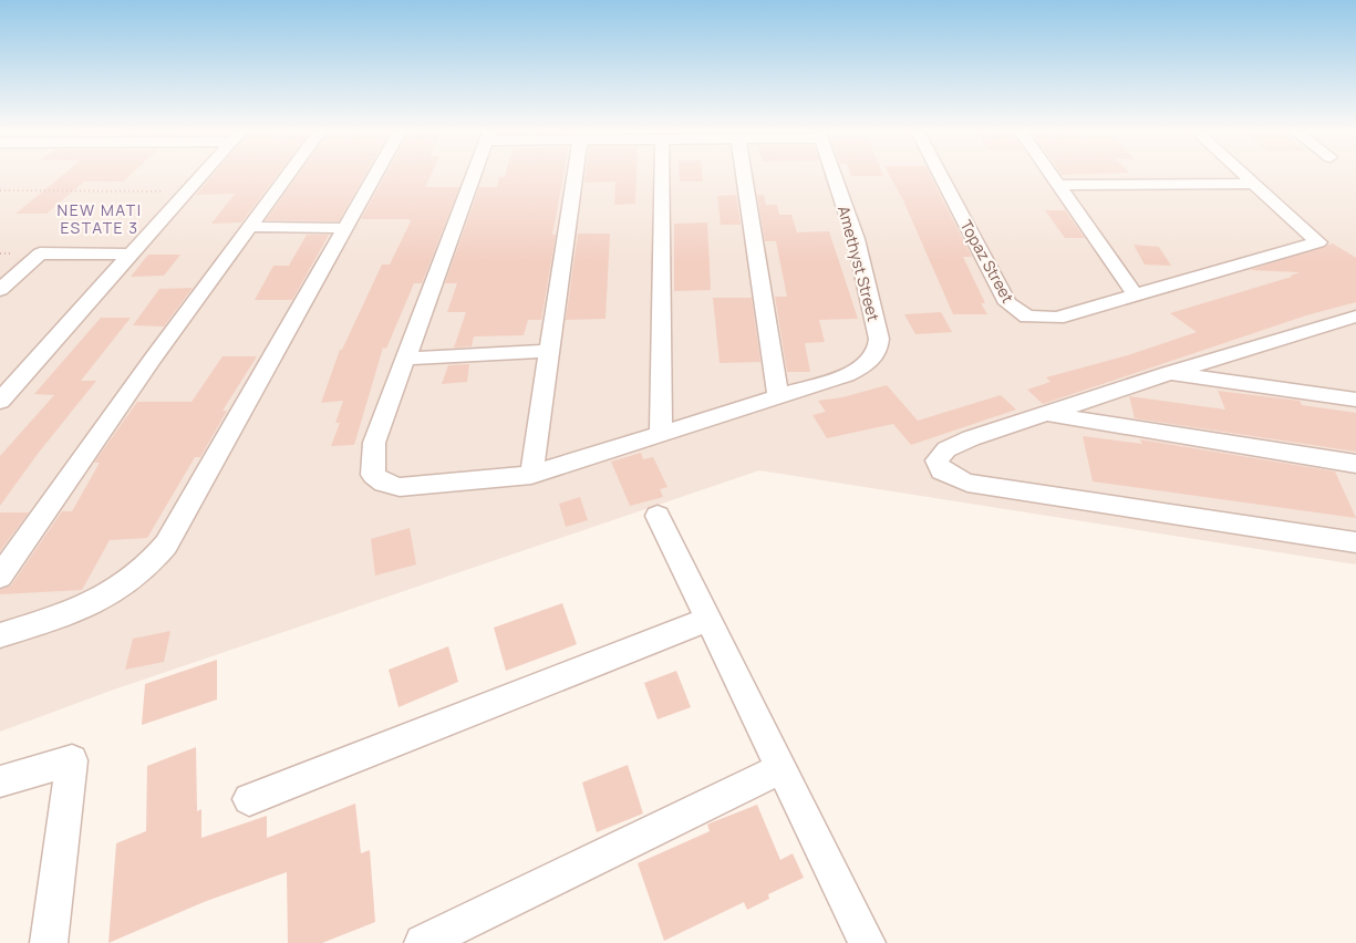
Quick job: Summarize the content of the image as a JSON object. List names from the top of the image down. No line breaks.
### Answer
{"streets":{"street":["Topaz Street","Amethyst Street"]},"districts":["NEW MATI ESTATE 3"]}
